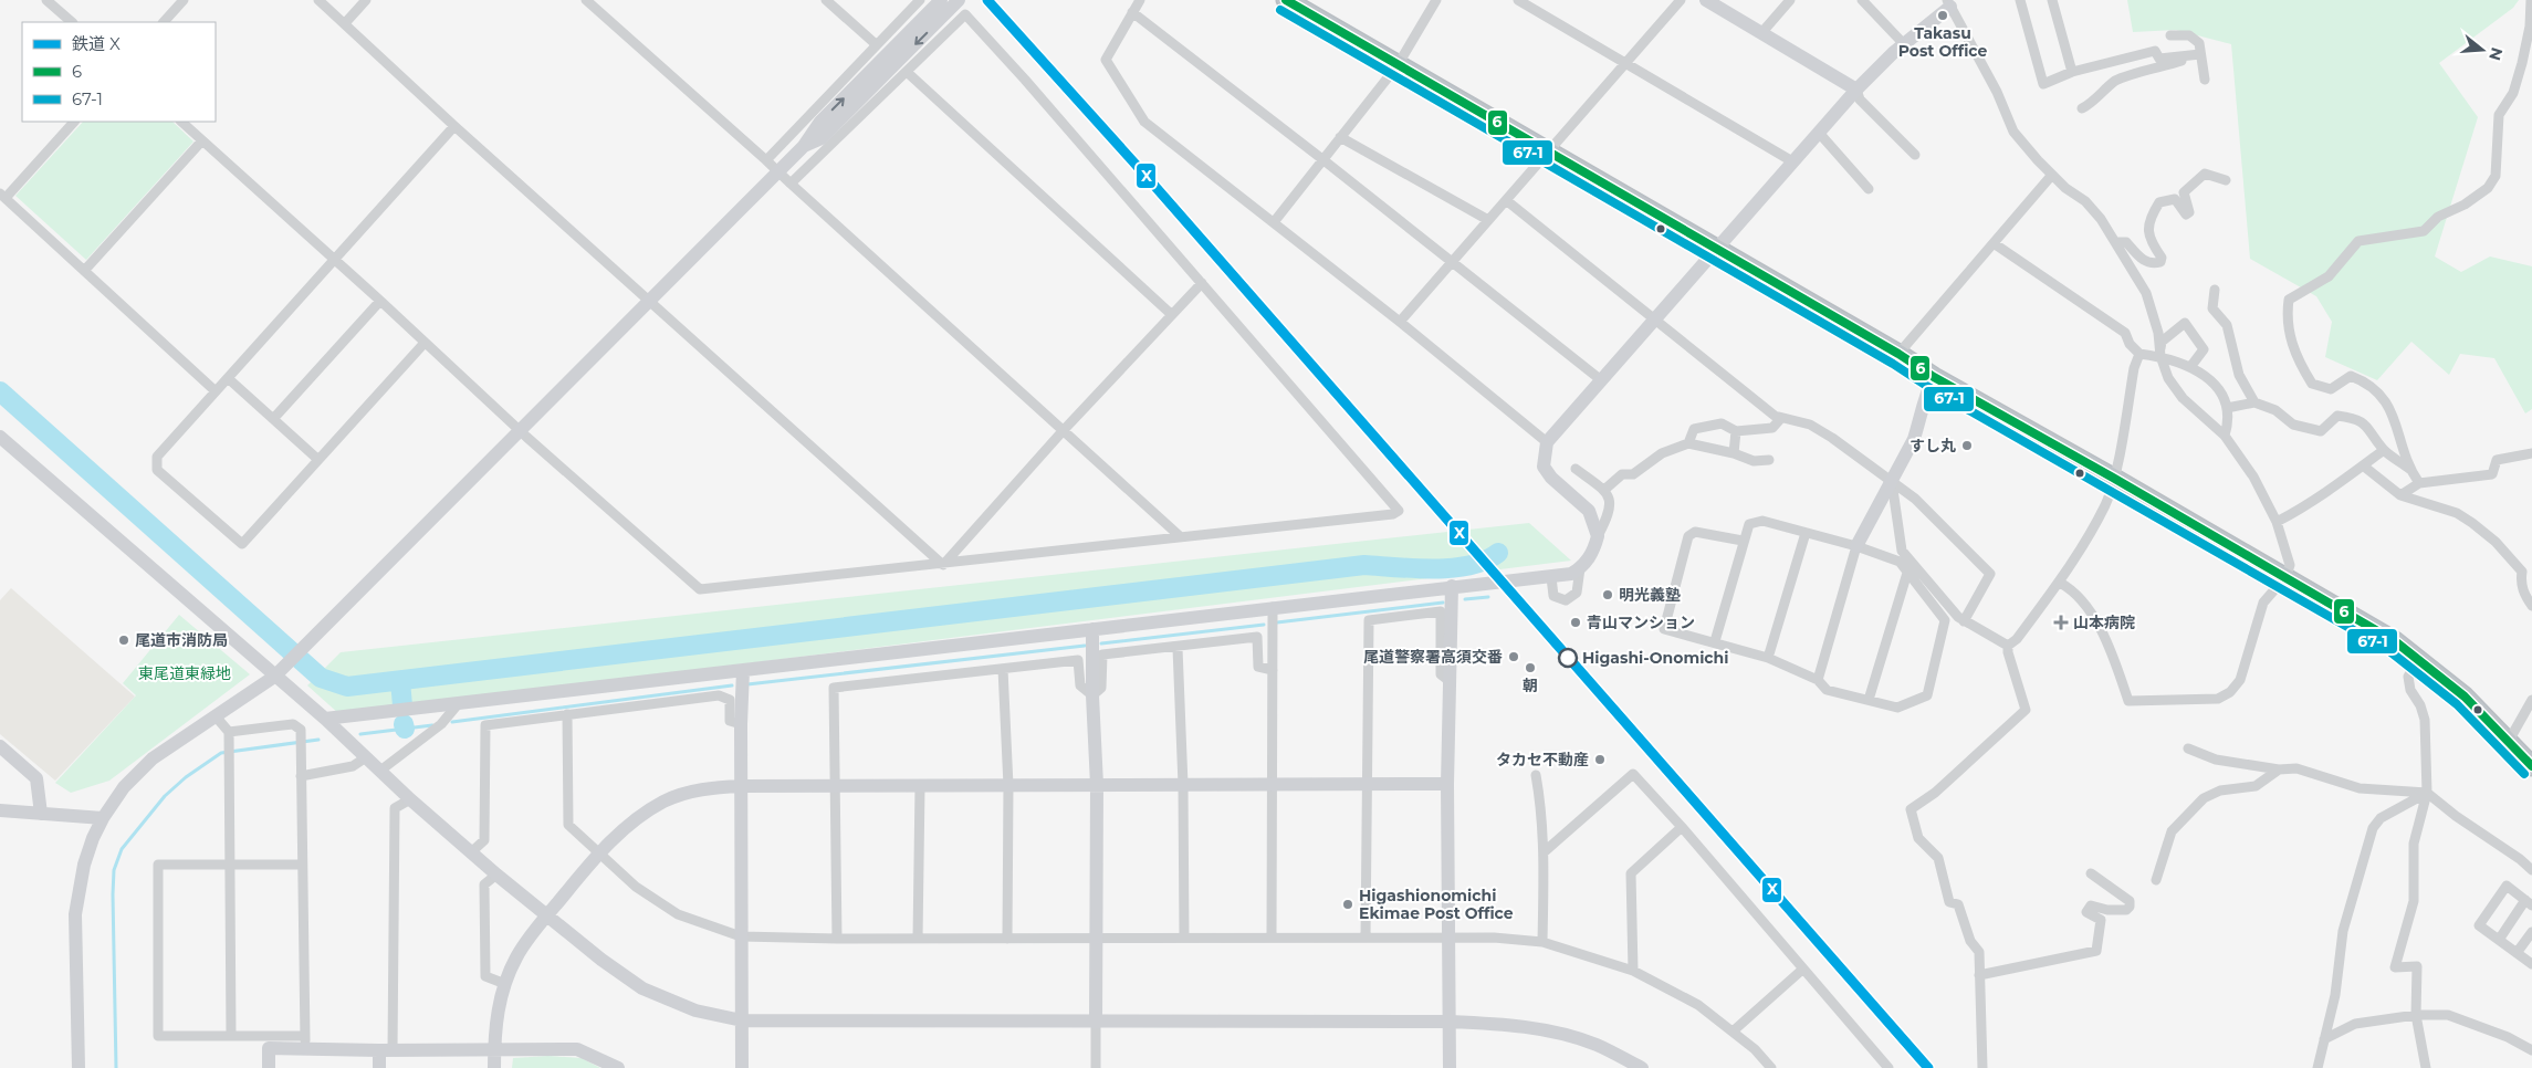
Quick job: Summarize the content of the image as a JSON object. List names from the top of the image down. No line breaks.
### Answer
{"parks":["東尾道東緑地"],"places":{"other":["Takasu Post Office","すし丸","明光義塾","青山マンション","尾道市消防局","尾道警察署高須交番","Higashi-Onomichi","朝","タカセ不動産","Higashionomichi Ekimae Post Office"],"health":["山本病院"]},"lines":["rail line X","transit line 6","transit line 67-1"],"legend":["鉄道 X","6","67-1"],"north":"right"}
